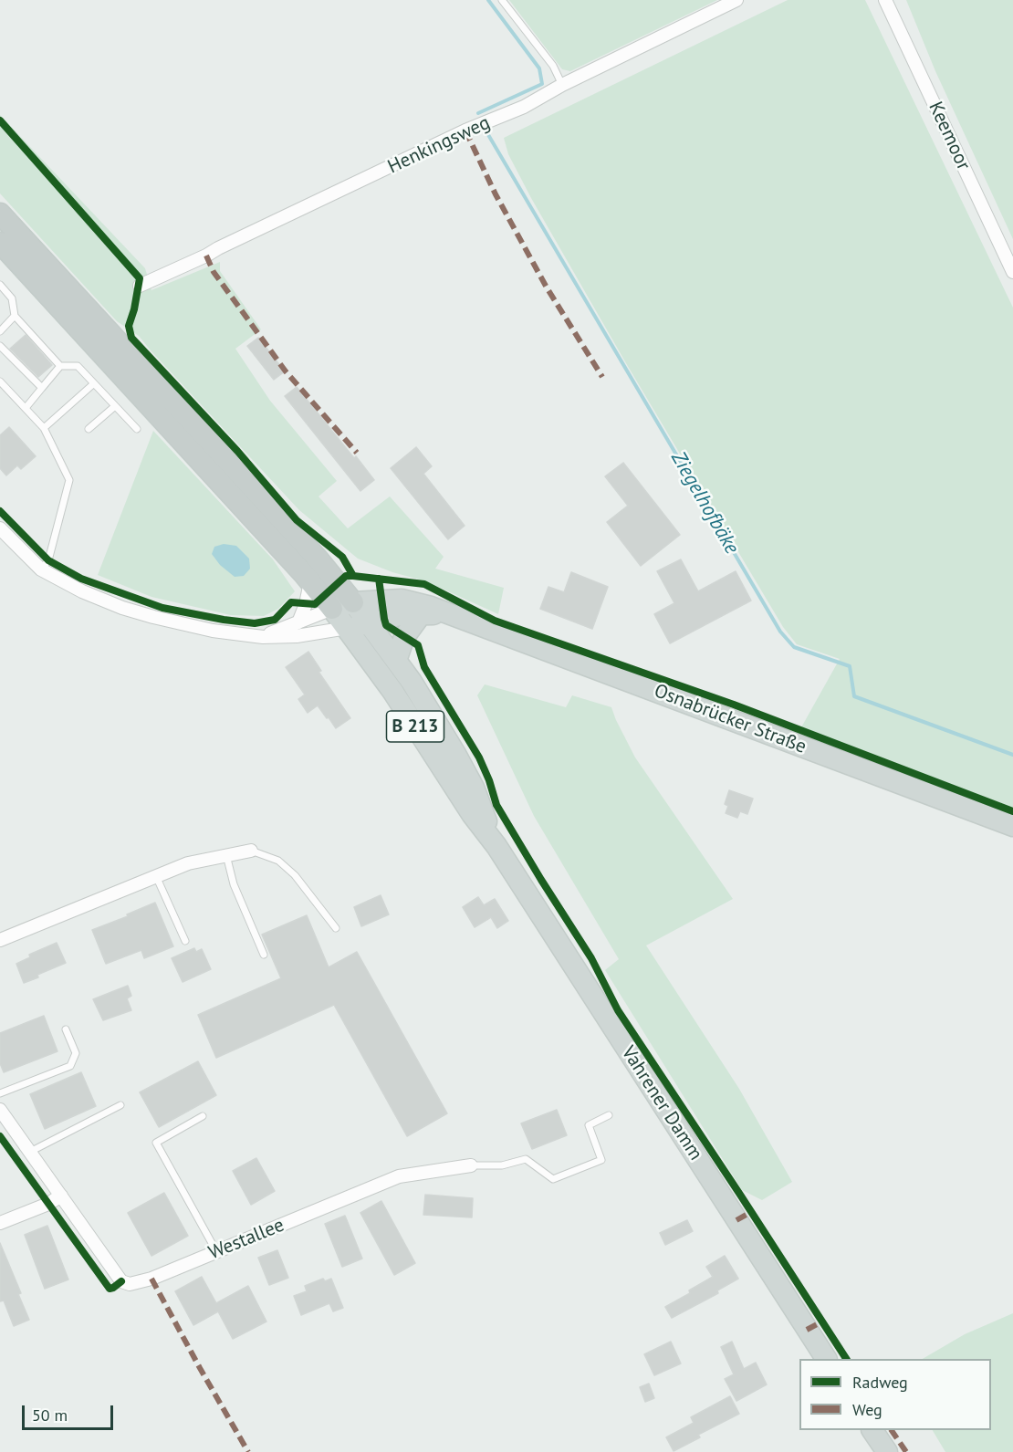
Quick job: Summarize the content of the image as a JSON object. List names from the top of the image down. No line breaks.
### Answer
{"streets":{"highway":["B 213"],"main road":["Osnabrücker Straße","Vahrener Damm"],"street":["Keemoor","Henkingsweg","Westallee"]},"crossings":[["Osnabrücker Straße","B 213"],["Osnabrücker Straße","Vahrener Damm"],["B 213","Vahrener Damm"]],"water":["Ziegelhofbäke"],"legend":["Radweg","Weg"],"scale_bar":"50 m"}
